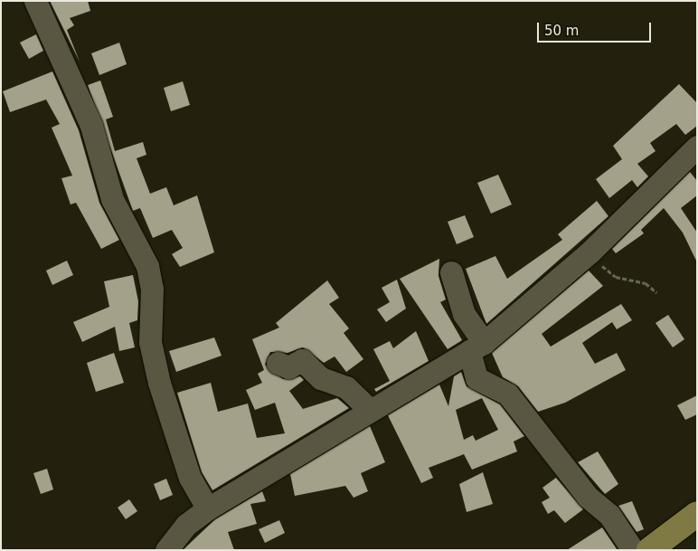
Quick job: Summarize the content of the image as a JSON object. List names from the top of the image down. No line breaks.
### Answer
{"scale_bar":"50 m"}
